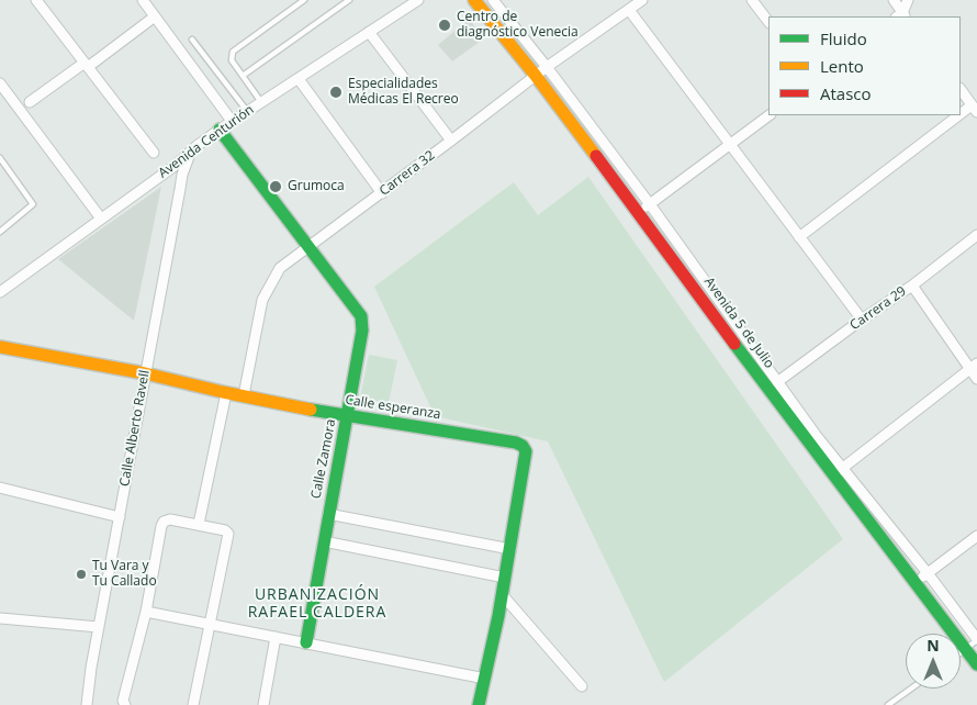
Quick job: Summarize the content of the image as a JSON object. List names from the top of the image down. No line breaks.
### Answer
{"streets":{"street":["Avenida Centurión","Carrera 32","Carrera 29","Avenida 5 de Julio","Calle esperanza","Calle Alberto Ravell","Calle Zamora"]},"crossings":[["Avenida Centurión","Calle Alberto Ravell"],["Avenida Centurión","Calle Zamora"],["Carrera 32","Avenida 5 de Julio"],["Carrera 32","Calle esperanza"],["Carrera 32","Calle Zamora"],["Carrera 29","Avenida 5 de Julio"],["Calle esperanza","Calle Alberto Ravell"],["Calle esperanza","Calle Zamora"]],"districts":["URBANIZACIÓN RAFAEL CALDERA"],"places":["Centro de diagnóstico Venecia","Especialidades Médicas El Recreo","Grumoca","Tu Vara y Tu Callado"],"legend":["Fluido","Lento","Atasco"],"north":"top"}
